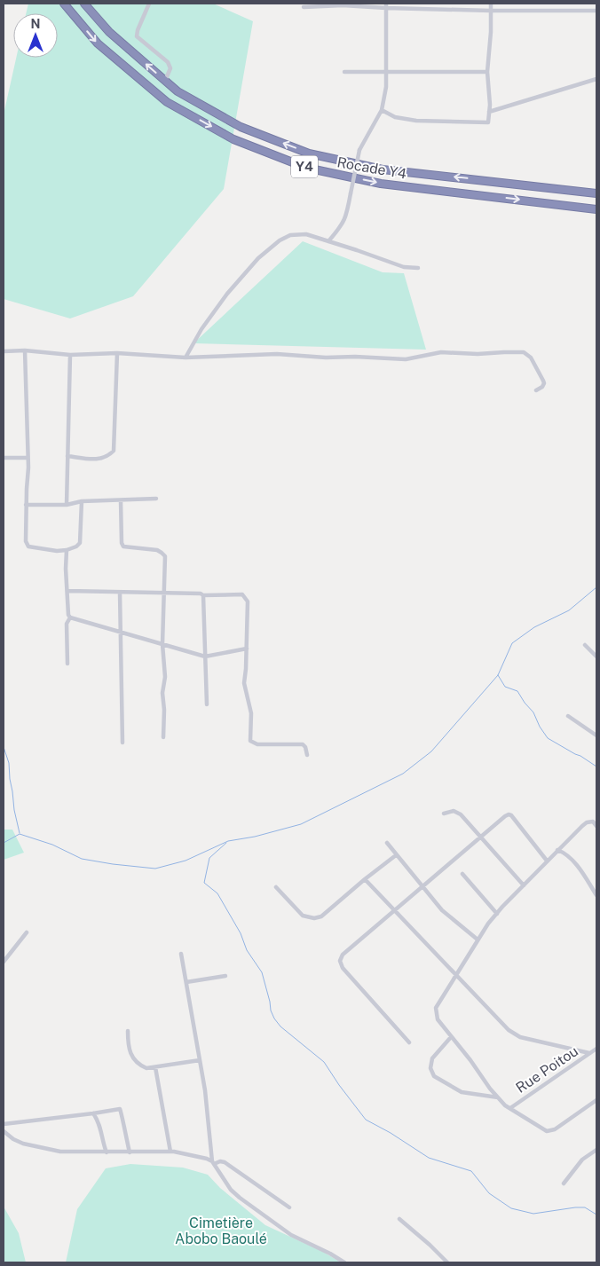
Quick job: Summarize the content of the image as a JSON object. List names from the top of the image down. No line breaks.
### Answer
{"streets":{"highway":["Y4","Rocade Y4"],"street":["Rue Poitou"]},"parks":["Cimetière Abobo Baoulé"],"north":"top"}
